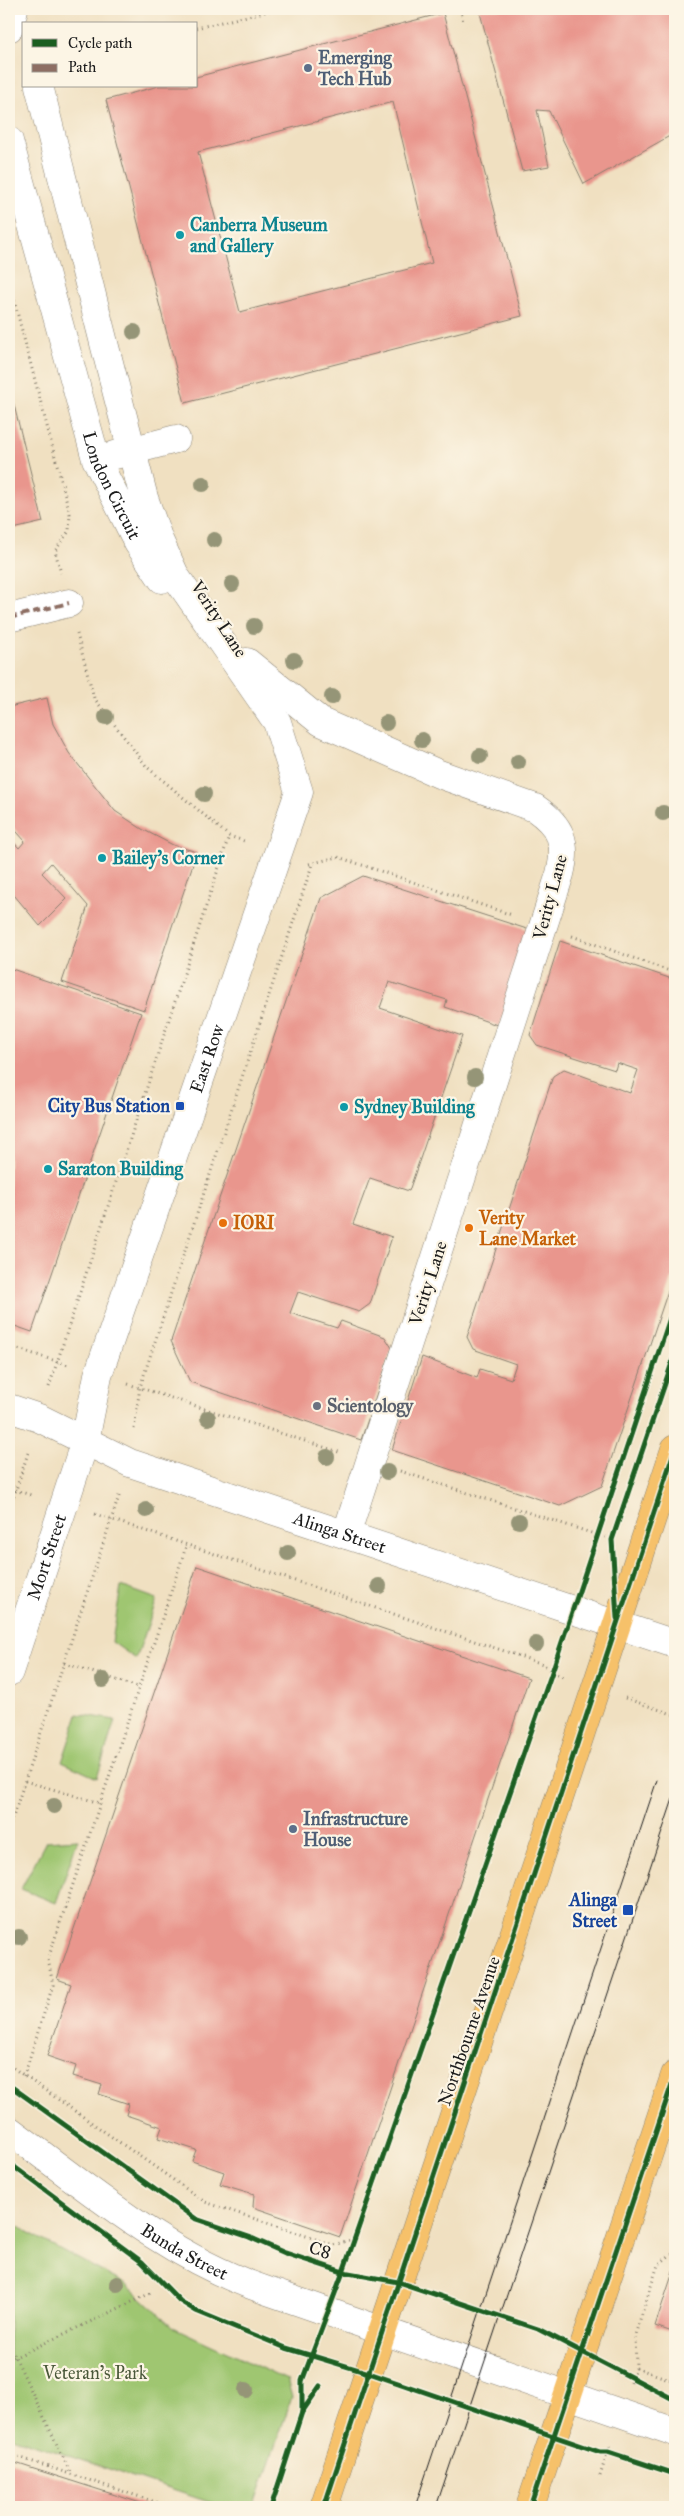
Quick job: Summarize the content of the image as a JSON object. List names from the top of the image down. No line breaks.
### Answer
{"streets":{"highway":["Northbourne Avenue"],"street":["London Circuit","Verity Lane","East Row","Alinga Street","Mort Street","Bunda Street"],"cycle path":["C8"]},"crossings":[["London Circuit","Verity Lane"],["London Circuit","East Row"],["Verity Lane","Alinga Street"],["East Row","Alinga Street"],["East Row","Mort Street"],["Alinga Street","Mort Street"],["Alinga Street","Northbourne Avenue"],["Northbourne Avenue","Bunda Street"]],"parks":["Veteran's Park"],"places":{"other":["Emerging Tech Hub","Canberra Museum and Gallery","Bailey’s Corner","Sydney Building","Saraton Building","IORI","Verity Lane Market","Scientology","Infrastructure House"],"transit":["City Bus Station","Alinga Street"]},"legend":["Cycle path","Path"]}
